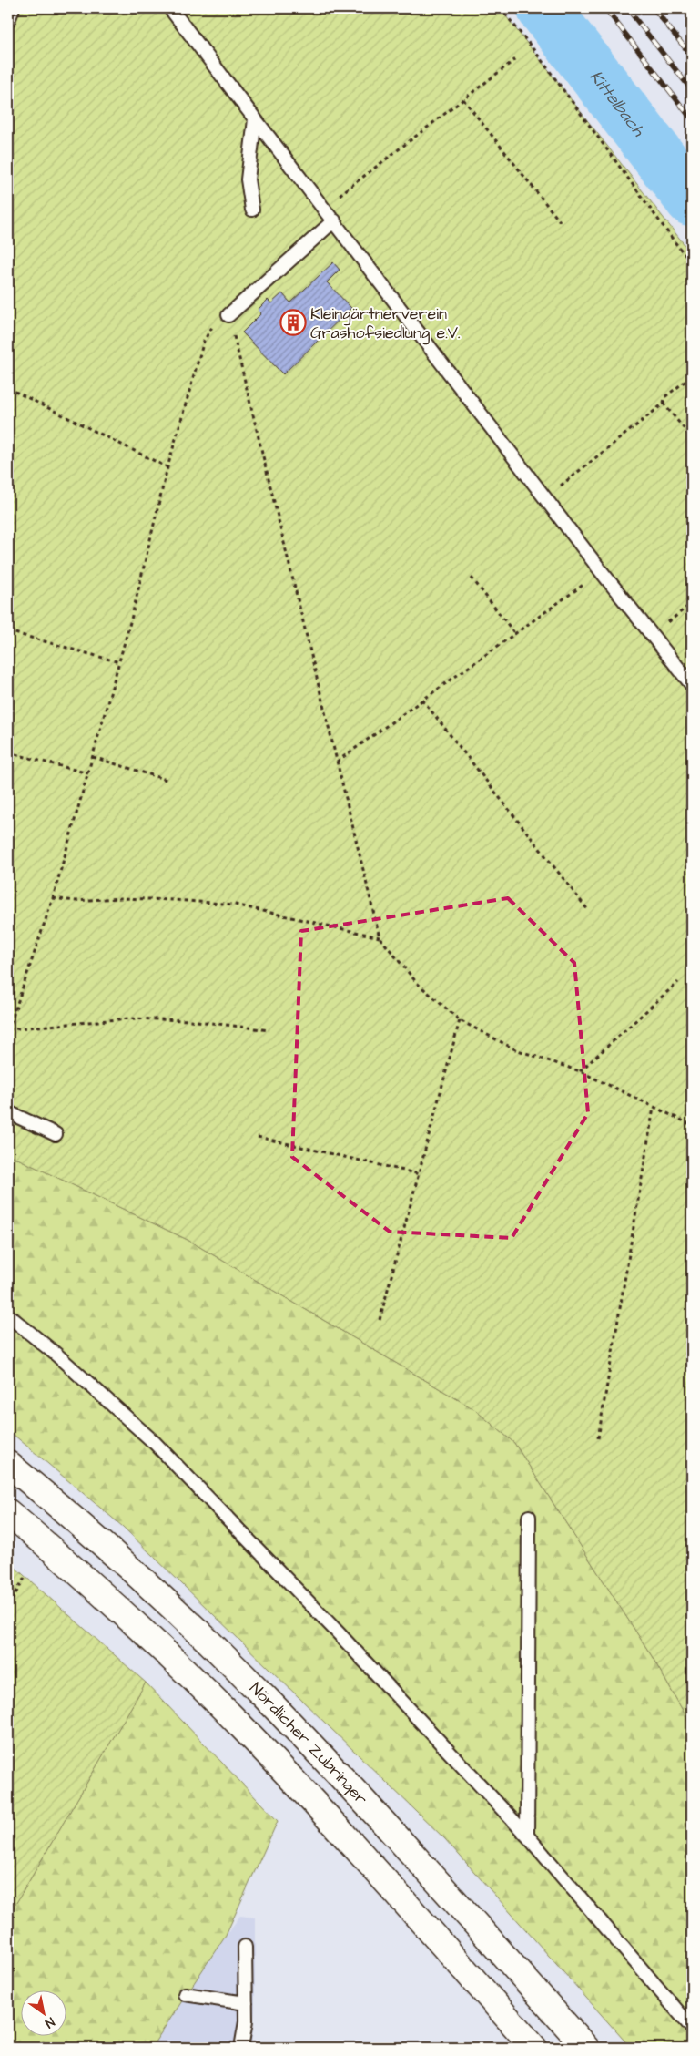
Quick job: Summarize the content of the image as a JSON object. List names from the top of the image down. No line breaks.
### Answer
{"streets":{"main road":["Nördlicher Zubringer"]},"water":["Kittelbach"],"places":{"building":["Kleingärtnerverein Grashofsiedlung e.V."]},"north":"bottom right"}
